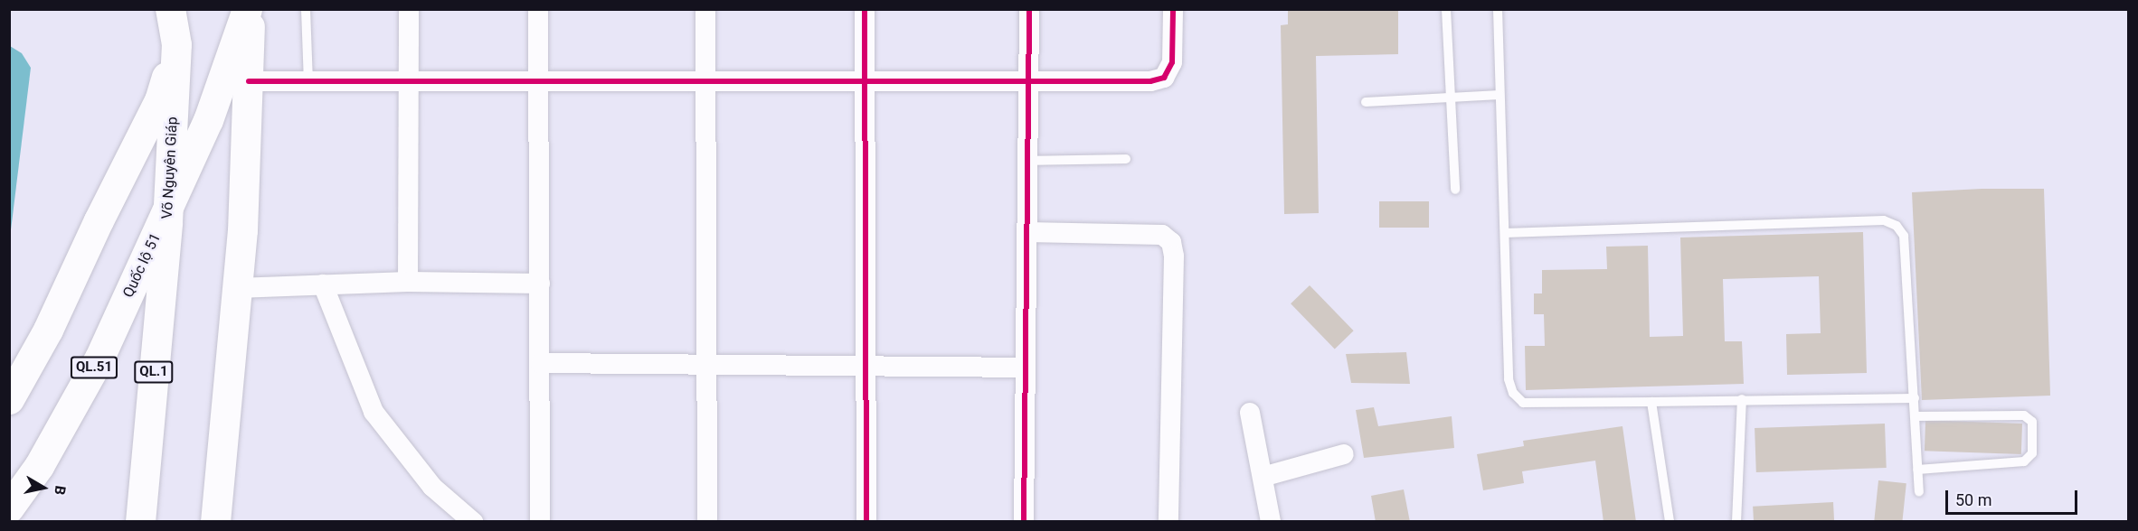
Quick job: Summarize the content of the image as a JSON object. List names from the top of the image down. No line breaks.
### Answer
{"streets":{"highway":["Võ Nguyên Giáp","Quốc lộ 51","QL.51","QL.1"]},"crossings":[["Võ Nguyên Giáp","Quốc lộ 51"],["Võ Nguyên Giáp","QL.1"]],"scale_bar":"50 m","north":"right"}
